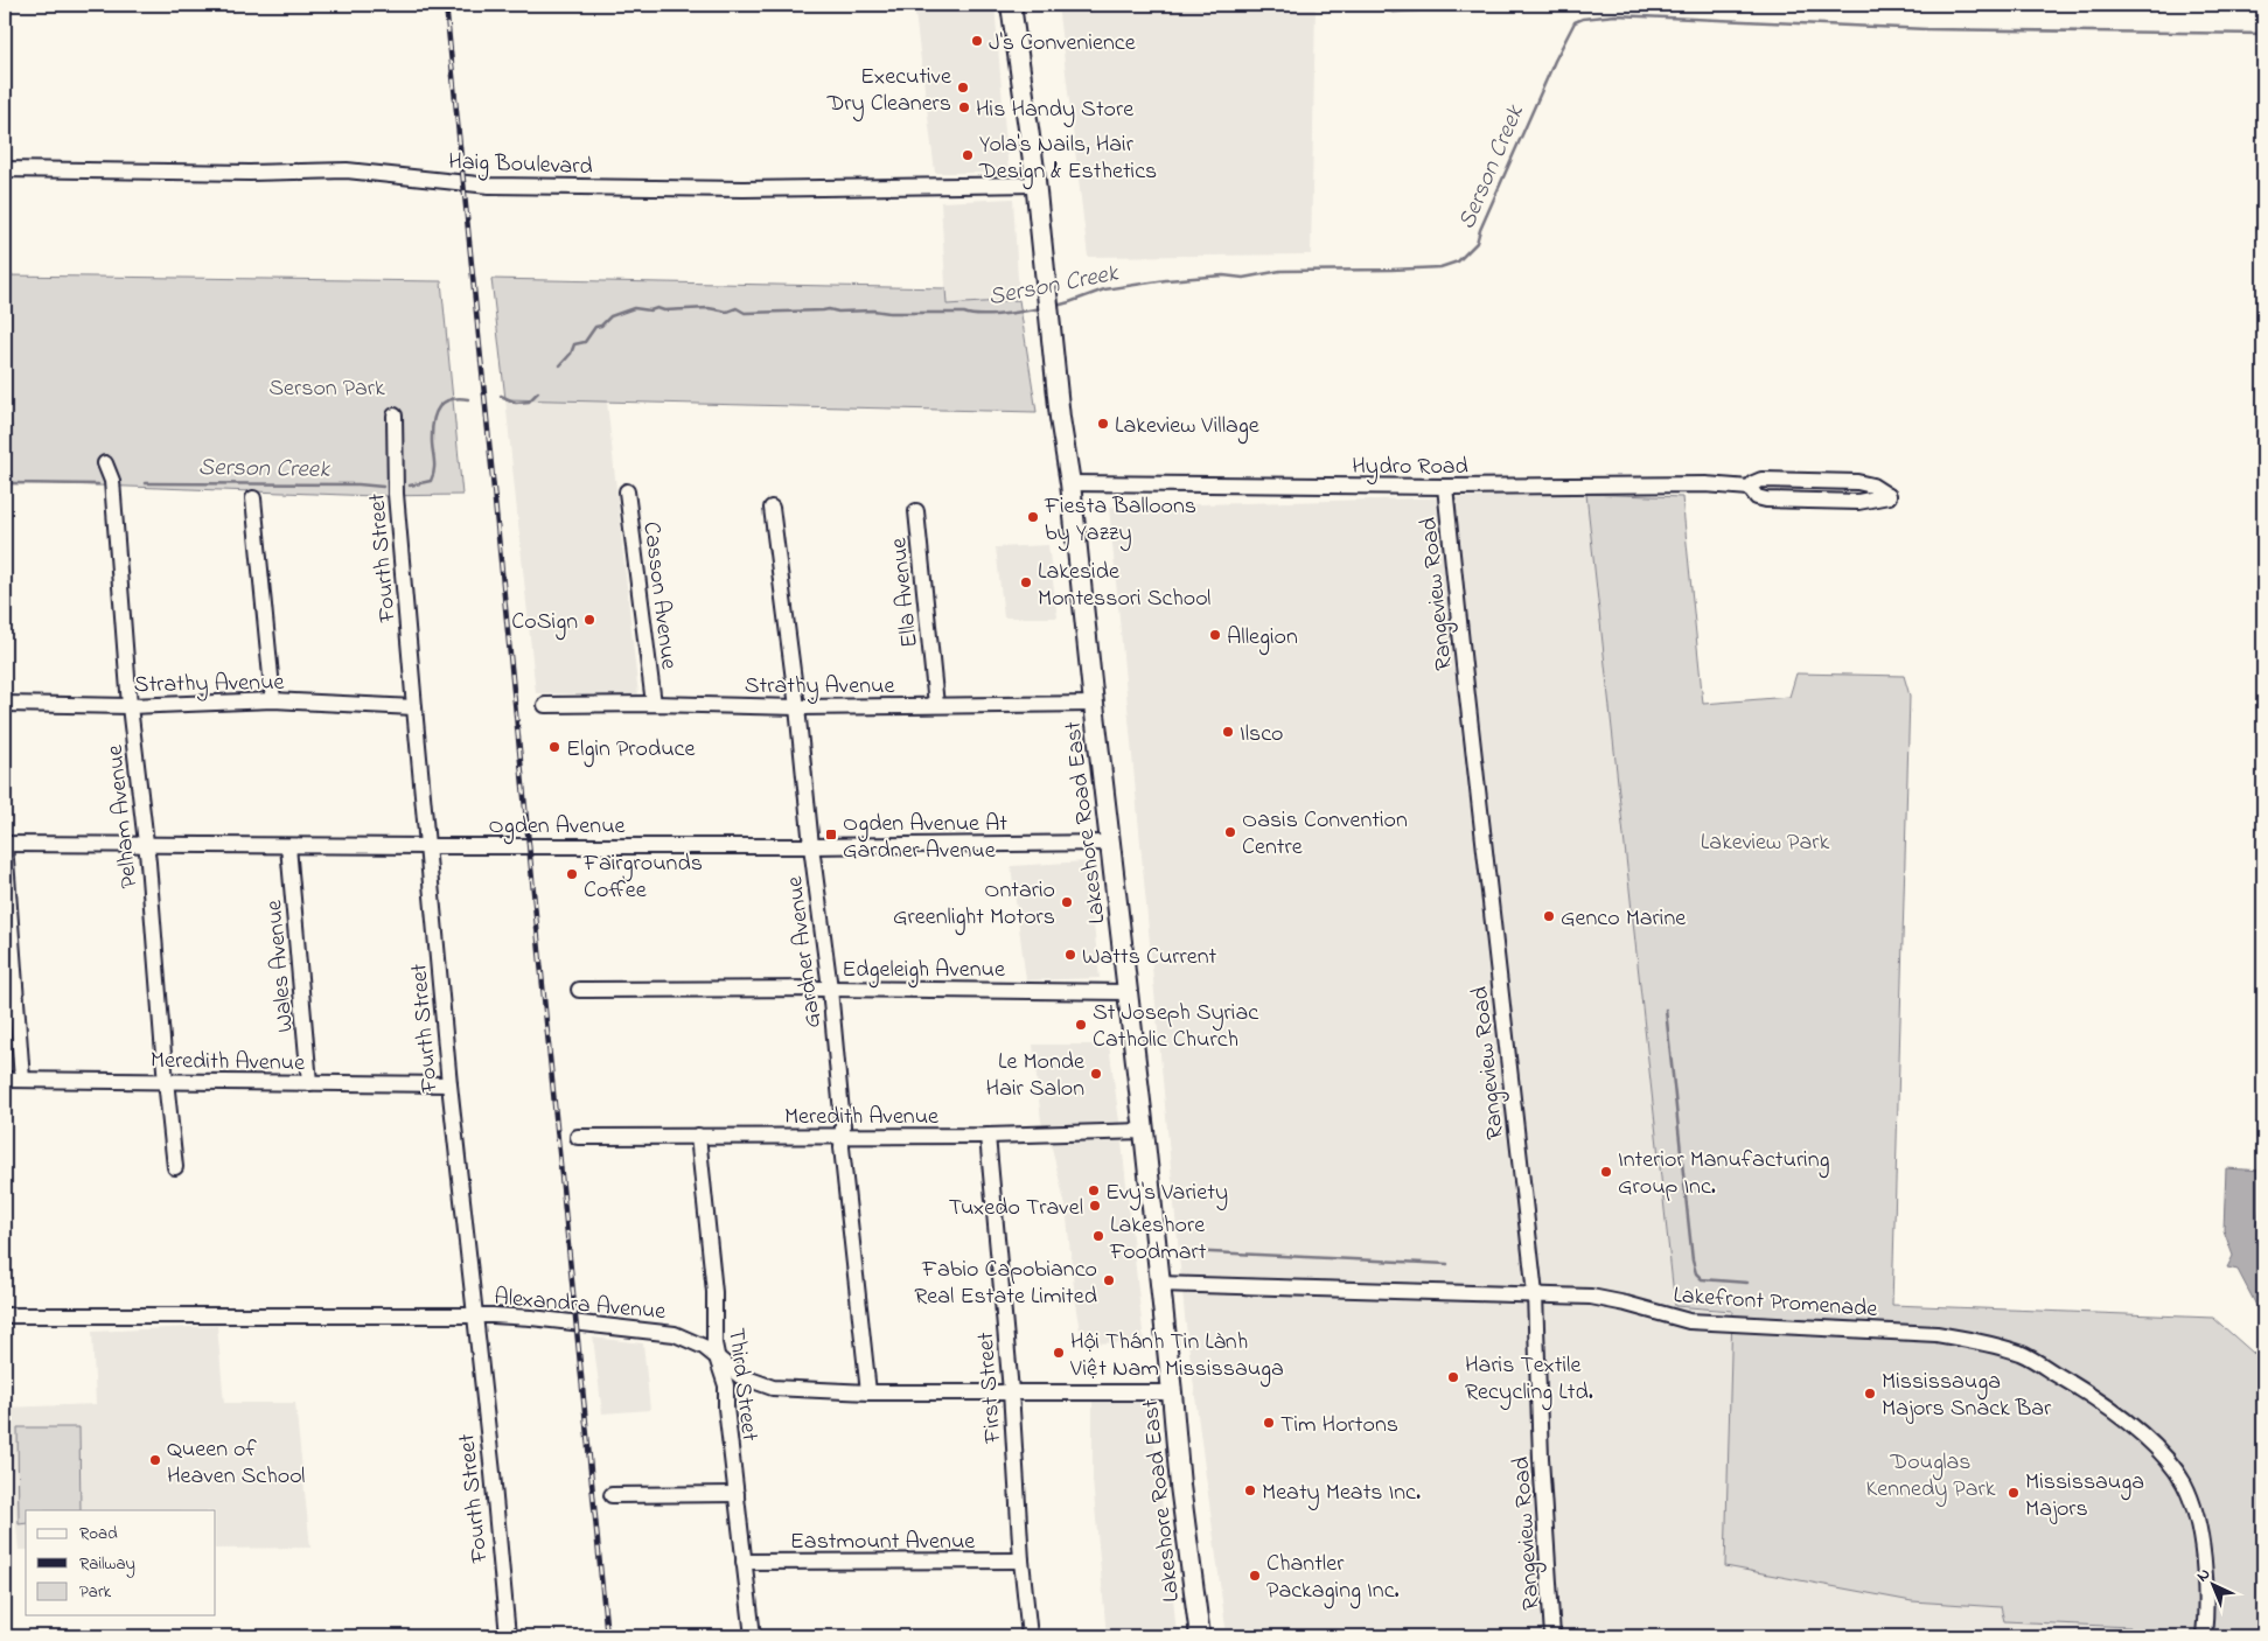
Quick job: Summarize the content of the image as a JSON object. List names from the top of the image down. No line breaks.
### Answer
{"streets":{"main road":["Lakeshore Road East"],"street":["Haig Boulevard","Hydro Road","Fourth Street","Ella Avenue","Rangeview Road","Casson Avenue","Strathy Avenue","Pelham Avenue","Ogden Avenue","Gardner Avenue","Wales Avenue","Edgeleigh Avenue","Meredith Avenue","Lakefront Promenade","Alexandra Avenue","Third Street","First Street","Eastmount Avenue"]},"crossings":[["Haig Boulevard","Lakeshore Road East"],["Hydro Road","Rangeview Road"],["Hydro Road","Lakeshore Road East"],["Fourth Street","Strathy Avenue"],["Fourth Street","Ogden Avenue"],["Fourth Street","Meredith Avenue"],["Fourth Street","Alexandra Avenue"],["Ella Avenue","Strathy Avenue"],["Rangeview Road","Lakefront Promenade"],["Casson Avenue","Strathy Avenue"],["Strathy Avenue","Pelham Avenue"],["Strathy Avenue","Lakeshore Road East"],["Strathy Avenue","Gardner Avenue"],["Pelham Avenue","Ogden Avenue"],["Pelham Avenue","Meredith Avenue"],["Lakeshore Road East","Ogden Avenue"],["Lakeshore Road East","Edgeleigh Avenue"],["Lakeshore Road East","Meredith Avenue"],["Lakeshore Road East","Lakefront Promenade"],["Lakeshore Road East","Alexandra Avenue"],["Ogden Avenue","Gardner Avenue"],["Ogden Avenue","Wales Avenue"],["Gardner Avenue","Edgeleigh Avenue"],["Gardner Avenue","Meredith Avenue"],["Gardner Avenue","Alexandra Avenue"],["Wales Avenue","Meredith Avenue"],["Meredith Avenue","Third Street"],["Meredith Avenue","First Street"],["Alexandra Avenue","Third Street"],["Alexandra Avenue","First Street"],["Third Street","Eastmount Avenue"],["First Street","Eastmount Avenue"]],"water":["Serson Creek"],"parks":["Serson Park","Lakeview Park","Douglas Kennedy Park"],"places":{"other":["J's Convenience","Executive Dry Cleaners","His Handy Store","Yola's Nails, Hair Design & Esthetics","Lakeview Village","Fiesta Balloons by Yazzy","Lakeside Montessori School","CoSign","Allegion","Ilsco","Elgin Produce","Oasis Convention Centre","Fairgrounds Coffee","Ontario Greenlight Motors","Genco Marine","Watts Current","St Joseph Syriac Catholic Church","Le Monde Hair Salon","Interior Manufacturing Group Inc.","Evy's Variety","Tuxedo Travel","Lakeshore Foodmart","Fabio Capobianco Real Estate Limited","Hội Thánh Tin Lành Việt Nam Mississauga","Haris Textile Recycling Ltd.","Mississauga Majors Snack Bar","Tim Hortons","Queen of Heaven School","Meaty Meats Inc.","Mississauga Majors","Chantler Packaging Inc."],"transit":["Ogden Avenue At Gardner Avenue"]},"legend":["Road","Railway","Park"],"north":"top left"}
